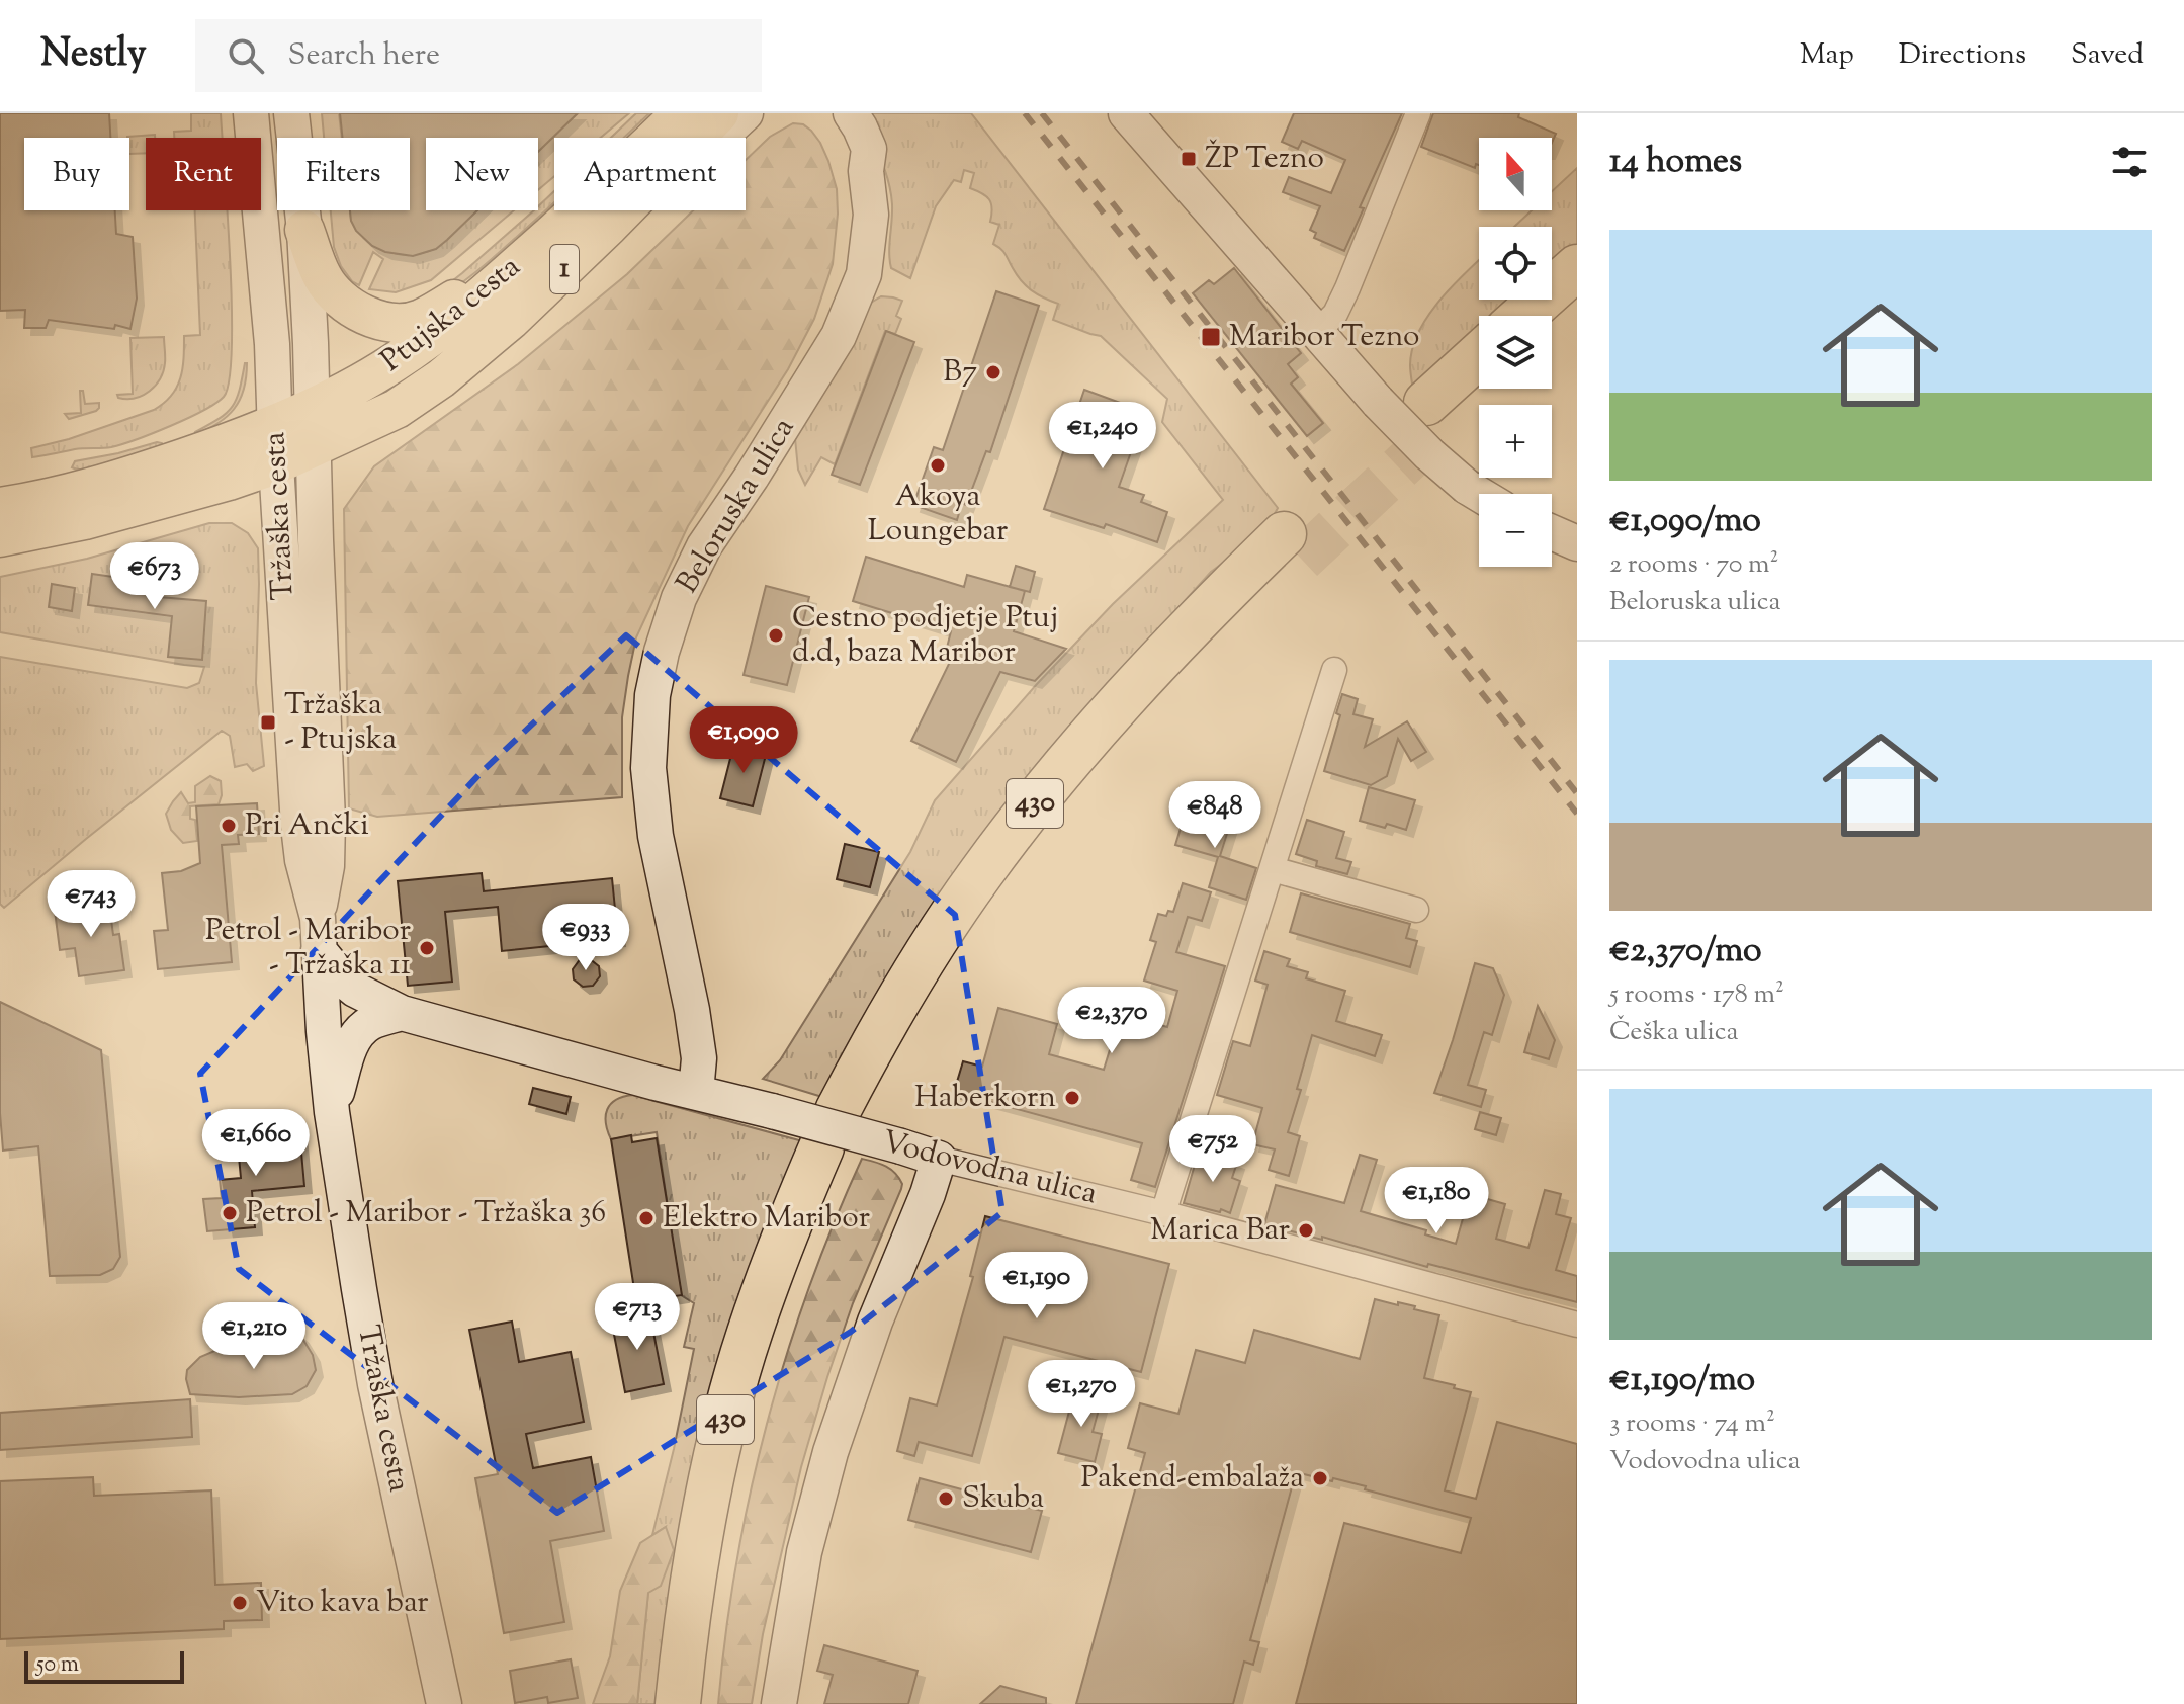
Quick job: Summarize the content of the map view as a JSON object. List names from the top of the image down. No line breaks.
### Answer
{"streets":{"highway":["430"],"main road":["1","Ptujska cesta"],"street":["Beloruska ulica","Tržaška cesta","Vodovodna ulica"]},"crossings":[["1","Ptujska cesta"],["1","Tržaška cesta"],["Ptujska cesta","Tržaška cesta"],["Beloruska ulica","Vodovodna ulica"],["Tržaška cesta","Vodovodna ulica"]],"places":{"transit":["ŽP Tezno","Maribor Tezno","Tržaška - Ptujska"],"other":["B7","Akoya Loungebar","Cestno podjetje Ptuj d.d, baza Maribor","Pri Ančki","Petrol - Maribor - Tržaška 11","Haberkorn","Petrol - Maribor - Tržaška 36","Elektro Maribor","Marica Bar","Pakend-embalaža","Skuba","Vito kava bar"]},"scale_bar":"50 m","north":"top","page":{"header":"Nestly","search":"Search here","nav":["Map","Directions","Saved"],"heading":"14 homes","map_buttons":["+","−"],"chip":["Buy","Rent","Filters","New","Apartment"],"list":[{"name":"€1,090/mo","note":"2 rooms · 70 m² · Beloruska ulica"},{"name":"€2,370/mo","note":"5 rooms · 178 m² · Češka ulica"},{"name":"€1,190/mo","note":"3 rooms · 74 m² · Vodovodna ulica"}],"price":["€1,240","€673","€1,090","€848","€743","€933","€2,370","€1,660","€752","€1,180","€1,190","€713","€1,210","€1,270"],"scale":"50 m"}}
